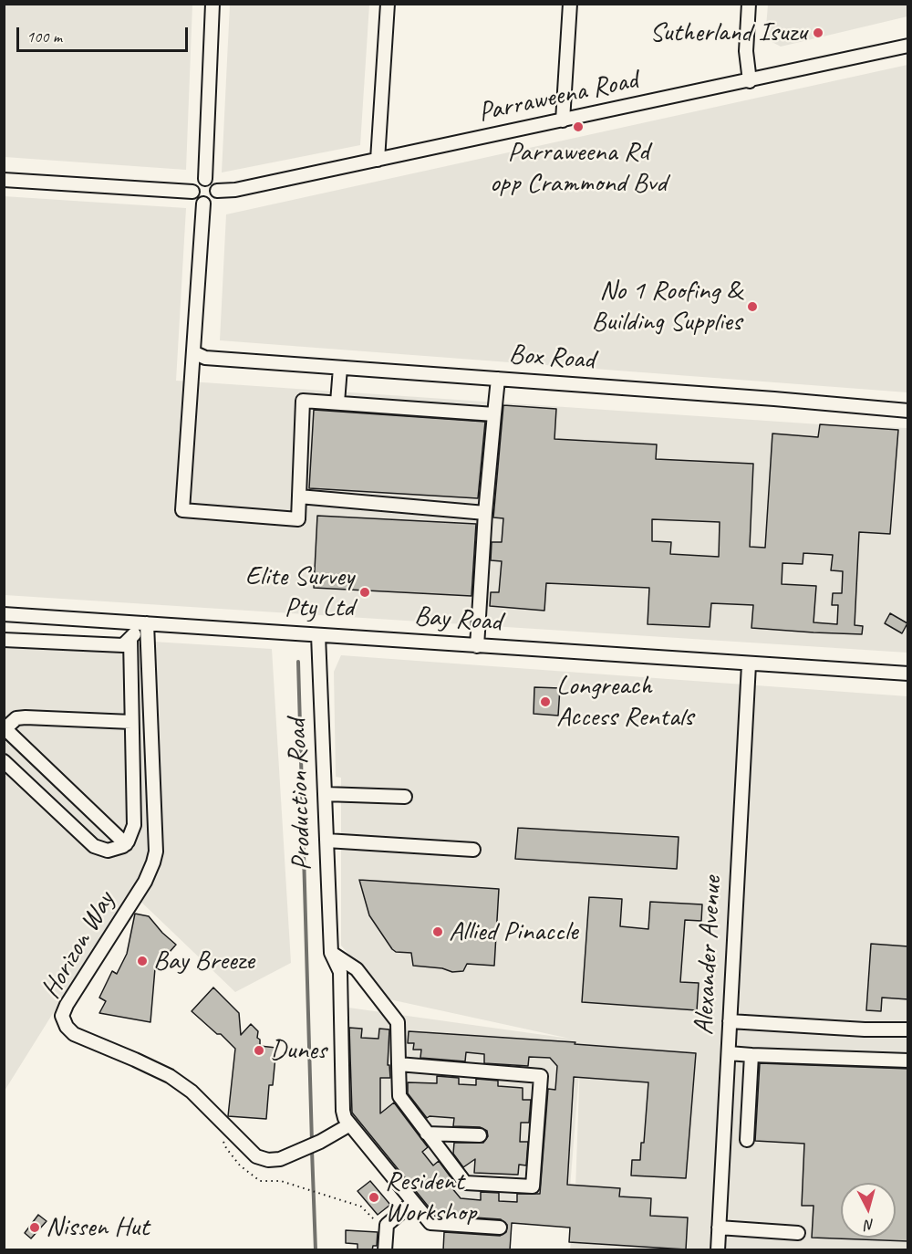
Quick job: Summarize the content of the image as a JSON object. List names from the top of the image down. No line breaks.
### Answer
{"streets":{"street":["Parraweena Road","Box Road","Bay Road","Production Road","Horizon Way","Alexander Avenue"]},"crossings":[["Bay Road","Production Road"],["Bay Road","Horizon Way"],["Bay Road","Alexander Avenue"],["Production Road","Horizon Way"]],"places":["Sutherland Isuzu","Parraweena Rd opp Crammond Bvd","No 1 Roofing & Building Supplies","Elite Survey Pty Ltd","Longreach Access Rentals","Allied Pinaccle","Bay Breeze","Dunes","Resident Workshop","Nissen Hut"],"scale_bar":"100 m","north":"bottom"}
